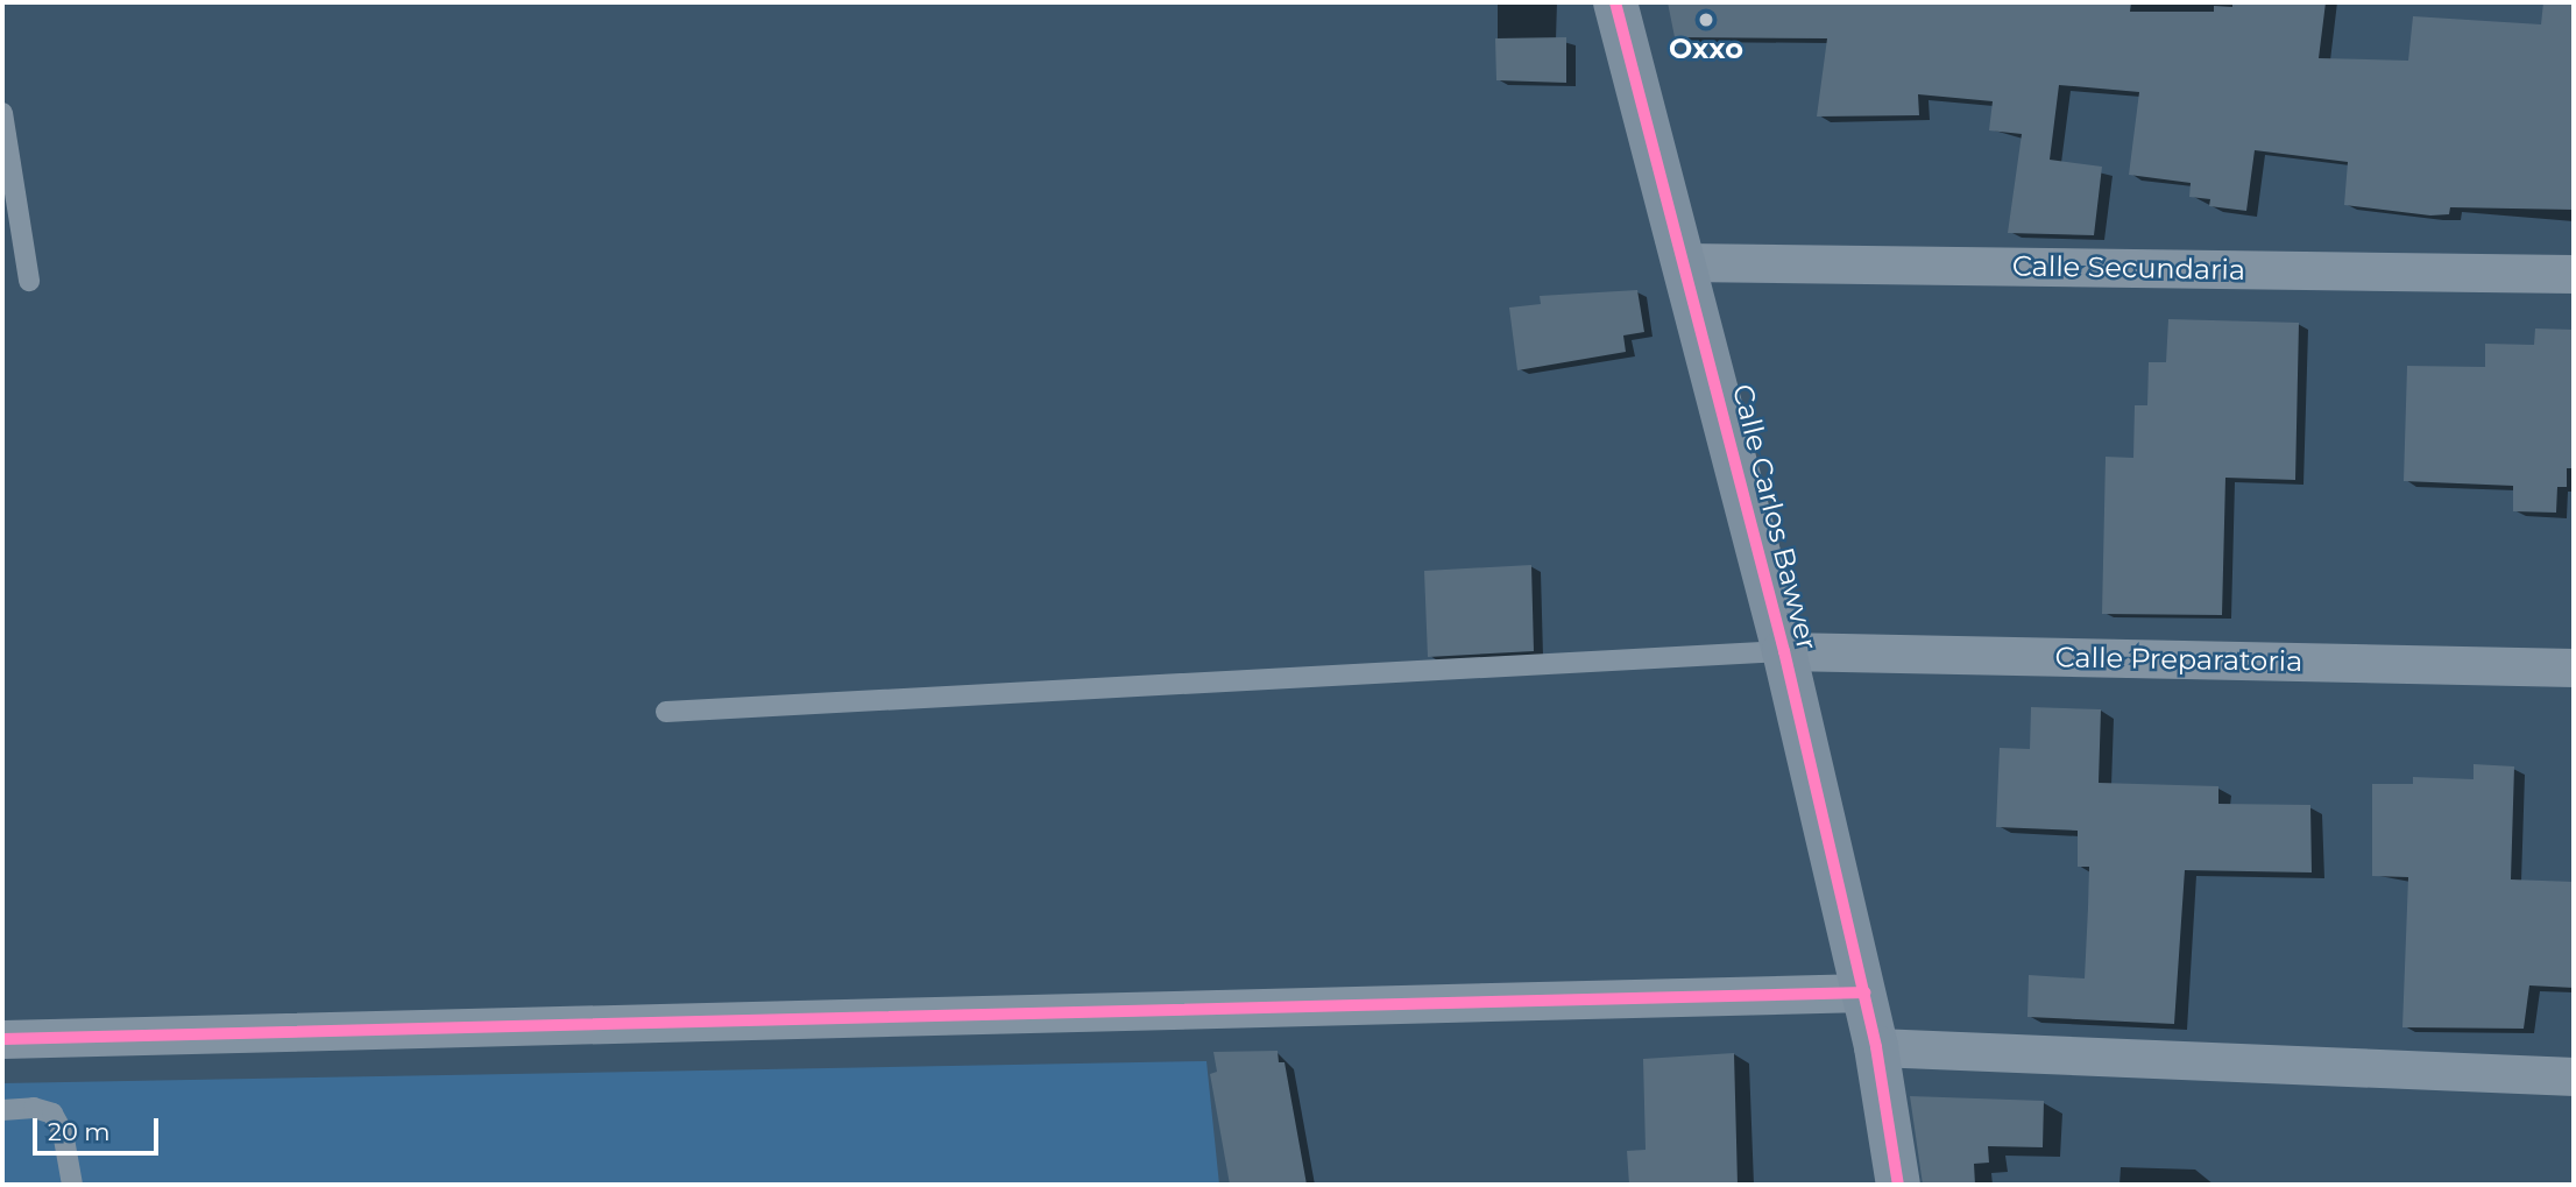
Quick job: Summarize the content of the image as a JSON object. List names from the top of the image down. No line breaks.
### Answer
{"streets":{"street":["Calle Secundaria","Calle Carlos Bawver","Calle Preparatoria"]},"crossings":[["Calle Secundaria","Calle Carlos Bawver"],["Calle Carlos Bawver","Calle Preparatoria"]],"places":["Oxxo"],"scale_bar":"20 m"}
